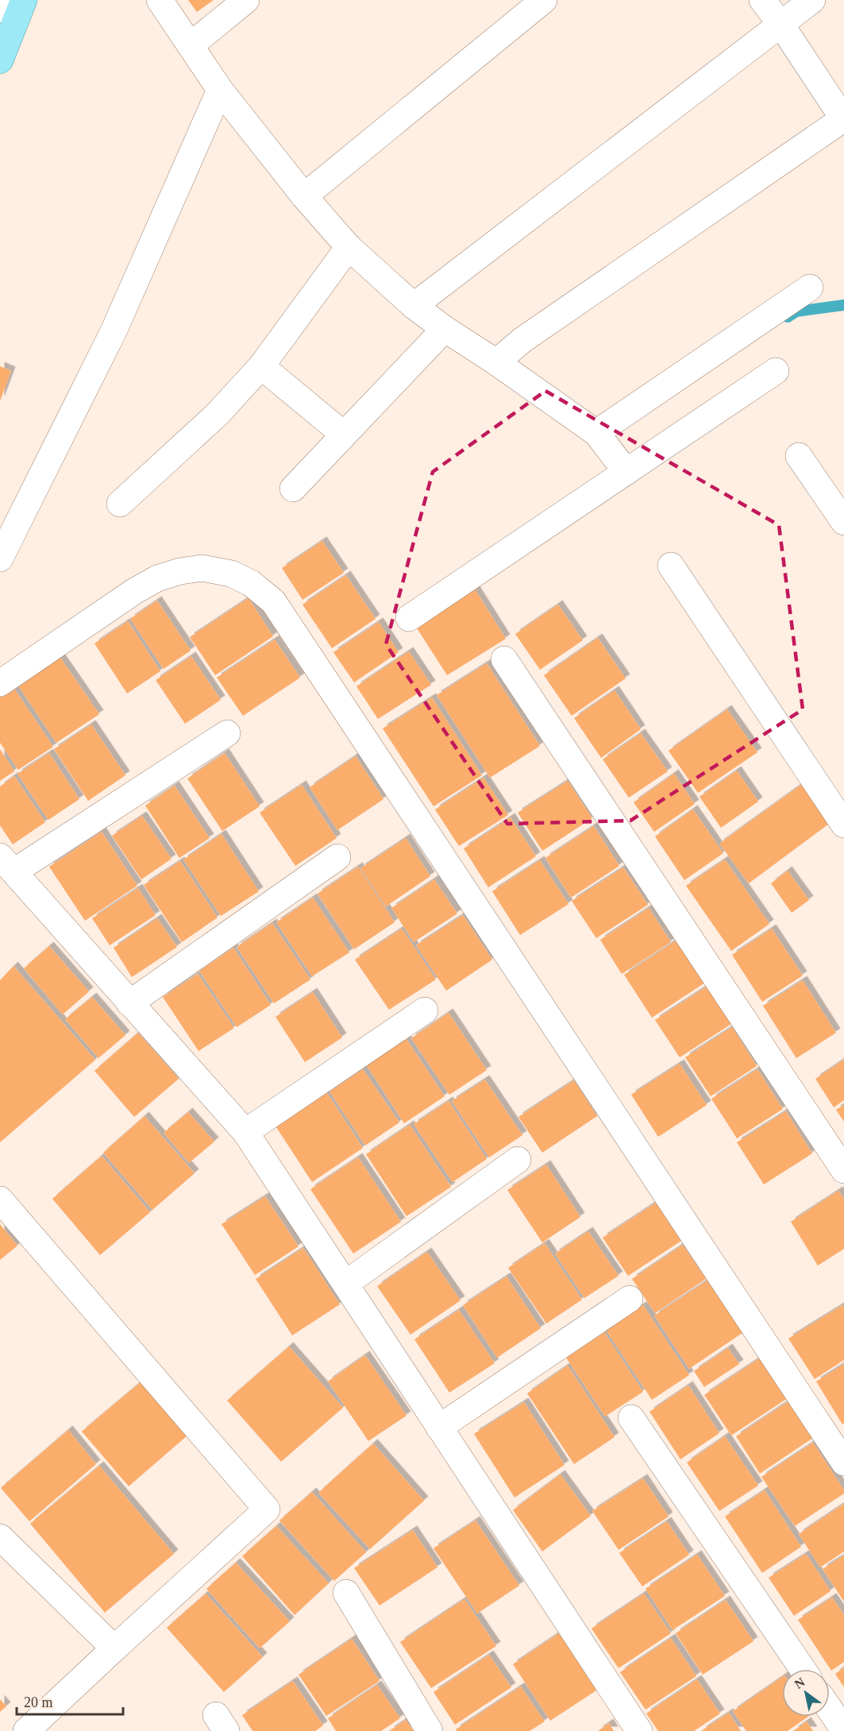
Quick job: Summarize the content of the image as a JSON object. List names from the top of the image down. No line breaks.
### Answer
{"scale_bar":"20 m","north":"top left"}
